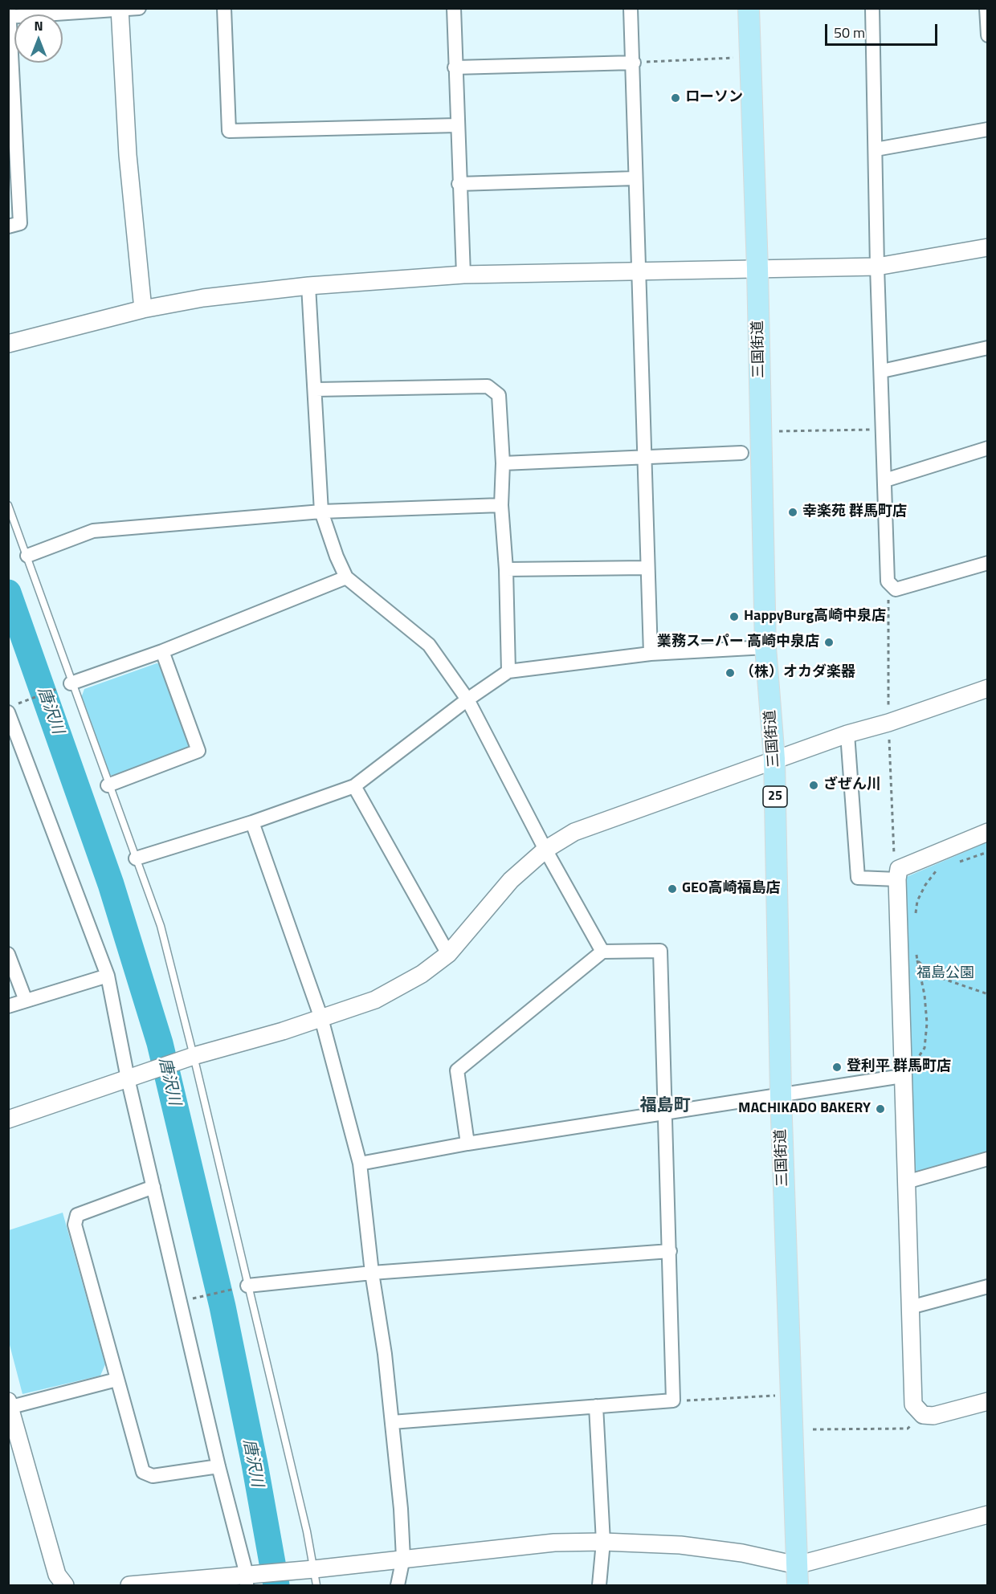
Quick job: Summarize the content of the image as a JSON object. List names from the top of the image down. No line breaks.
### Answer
{"streets":{"main road":["三国街道","25"]},"districts":["福島町"],"water":["唐沢川"],"parks":["福島公園"],"places":["ローソン","幸楽苑 群馬町店","HappyBurg高崎中泉店","業務スーパー 高崎中泉店","（株）オカダ楽器","ざぜん川","GEO高崎福島店","登利平 群馬町店","MACHIKADO BAKERY"],"scale_bar":"50 m","north":"top"}
